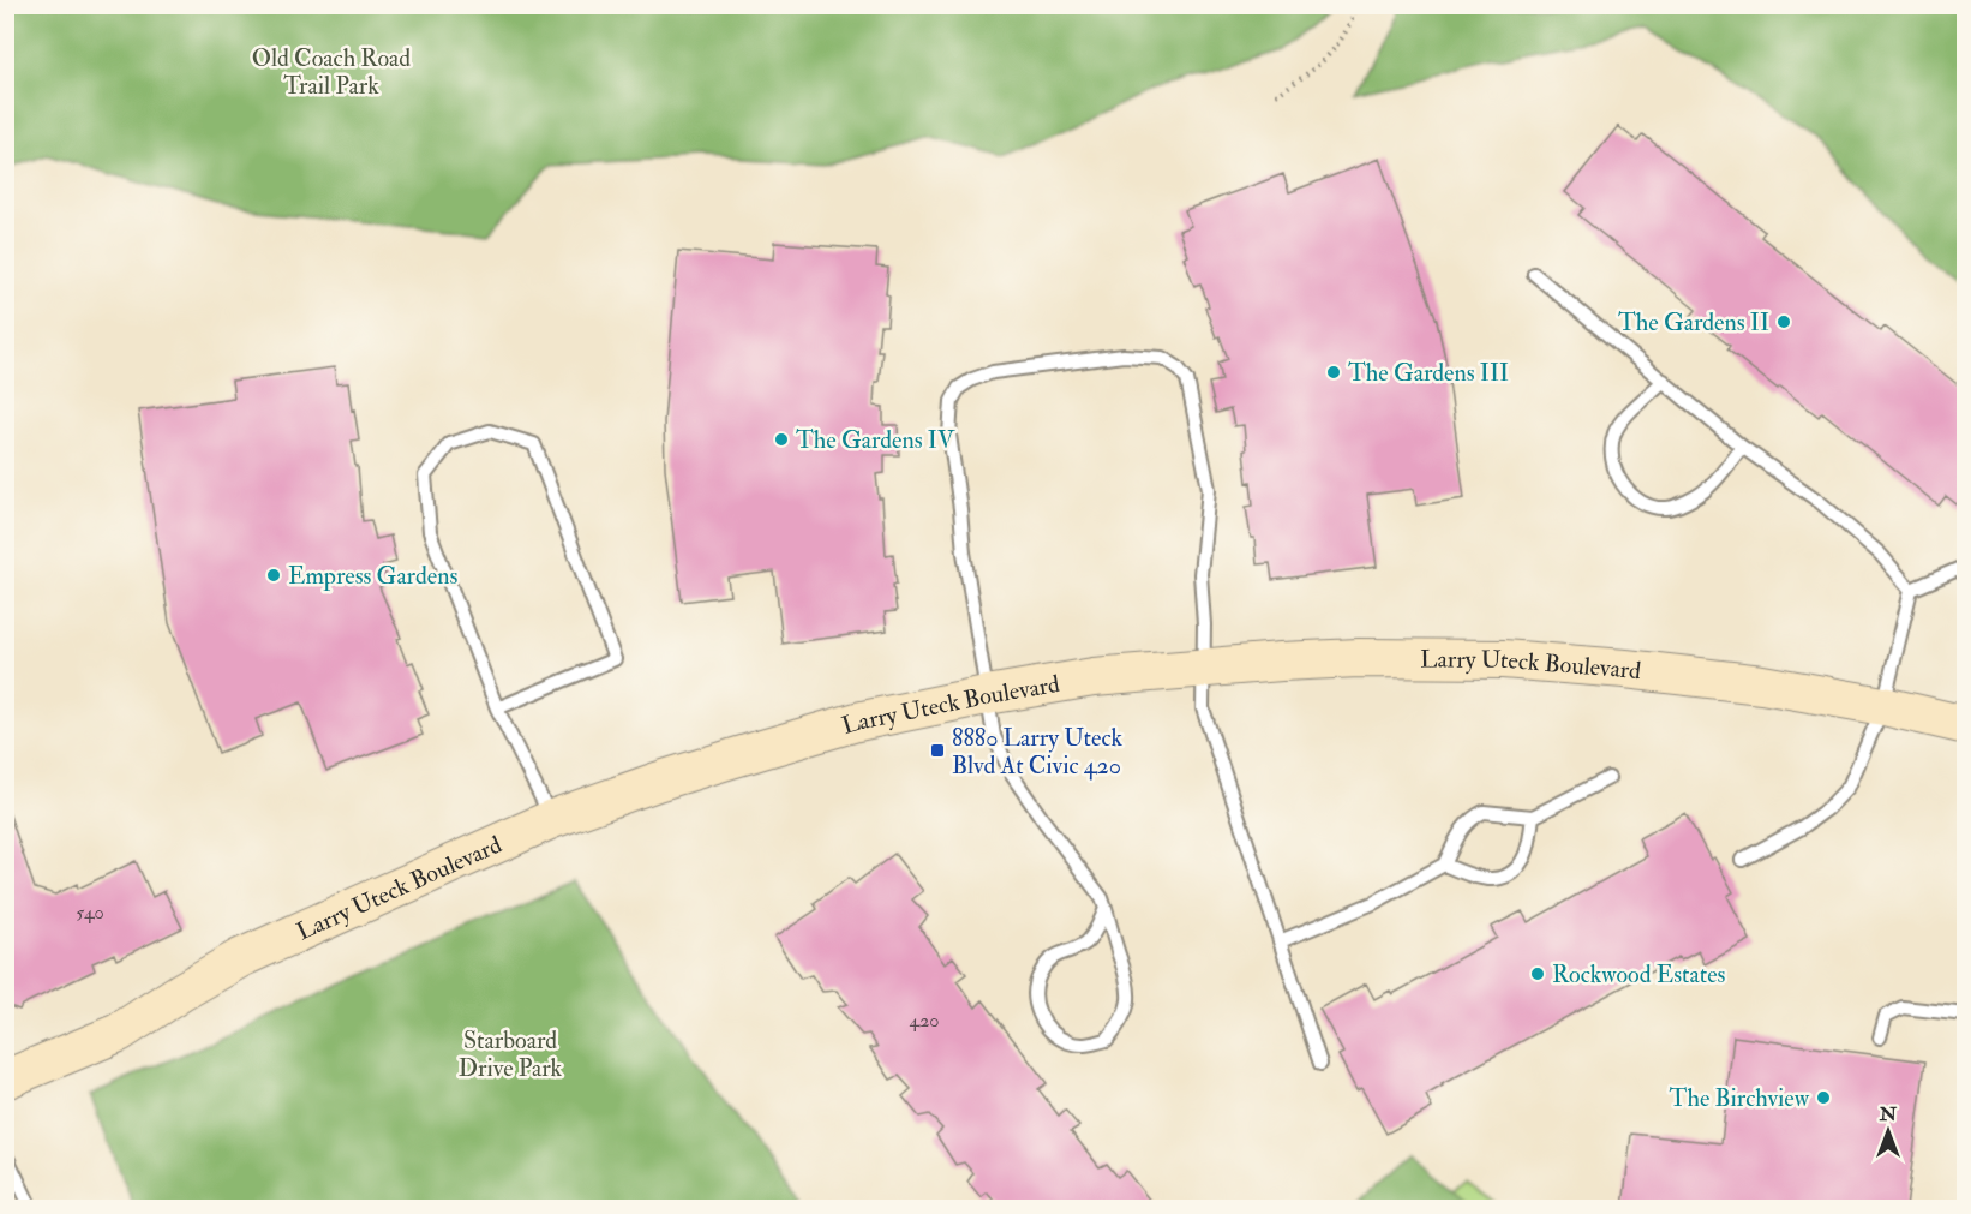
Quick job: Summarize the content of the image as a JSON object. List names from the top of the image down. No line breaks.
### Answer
{"streets":{"main road":["Larry Uteck Boulevard"]},"parks":["Old Coach Road Trail Park","Starboard Drive Park"],"places":{"other":["The Gardens II","The Gardens III","The Gardens IV","Empress Gardens","Rockwood Estates","The Birchview"],"transit":["8880 Larry Uteck Blvd At Civic 420"]},"house_numbers":["540","420"],"north":"top"}
